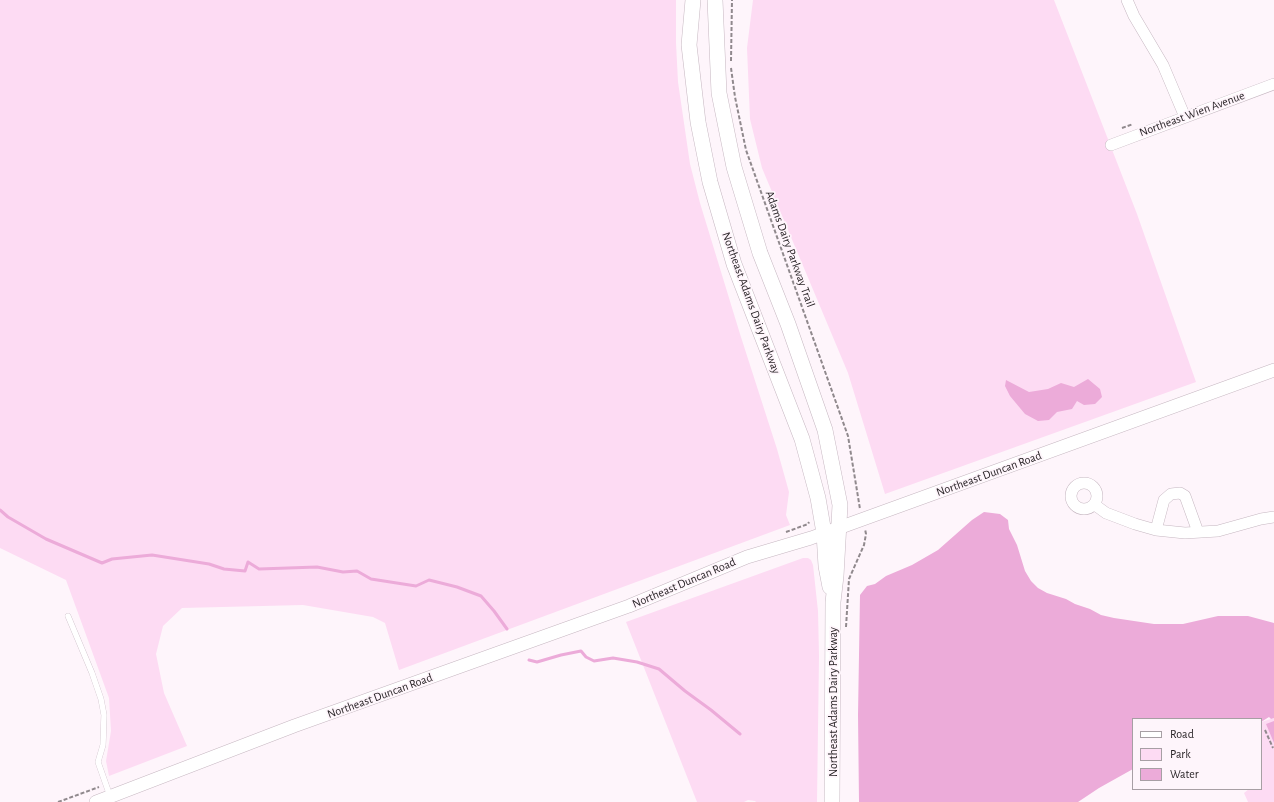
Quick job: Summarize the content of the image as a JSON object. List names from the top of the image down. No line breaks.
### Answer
{"streets":{"main road":["Northeast Adams Dairy Parkway"],"street":["Northeast Wien Avenue","Northeast Duncan Road"],"path":["Adams Dairy Parkway Trail"]},"crossings":[["Northeast Adams Dairy Parkway","Northeast Duncan Road"]],"legend":["Road","Park","Water"]}
